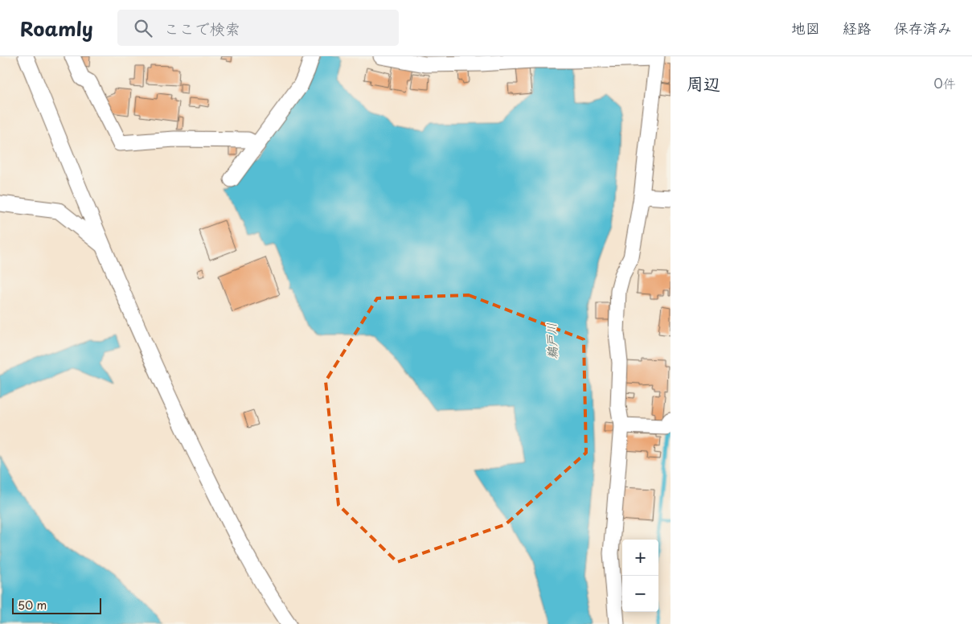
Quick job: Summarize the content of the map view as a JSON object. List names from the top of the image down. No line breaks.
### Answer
{"water":["鵜戸川"],"scale_bar":"50 m","page":{"header":"Roamly","search":"ここで検索","nav":["地図","経路","保存済み"],"heading":["周辺","0件"],"map_buttons":["+","−"],"scale":"50 m"}}
